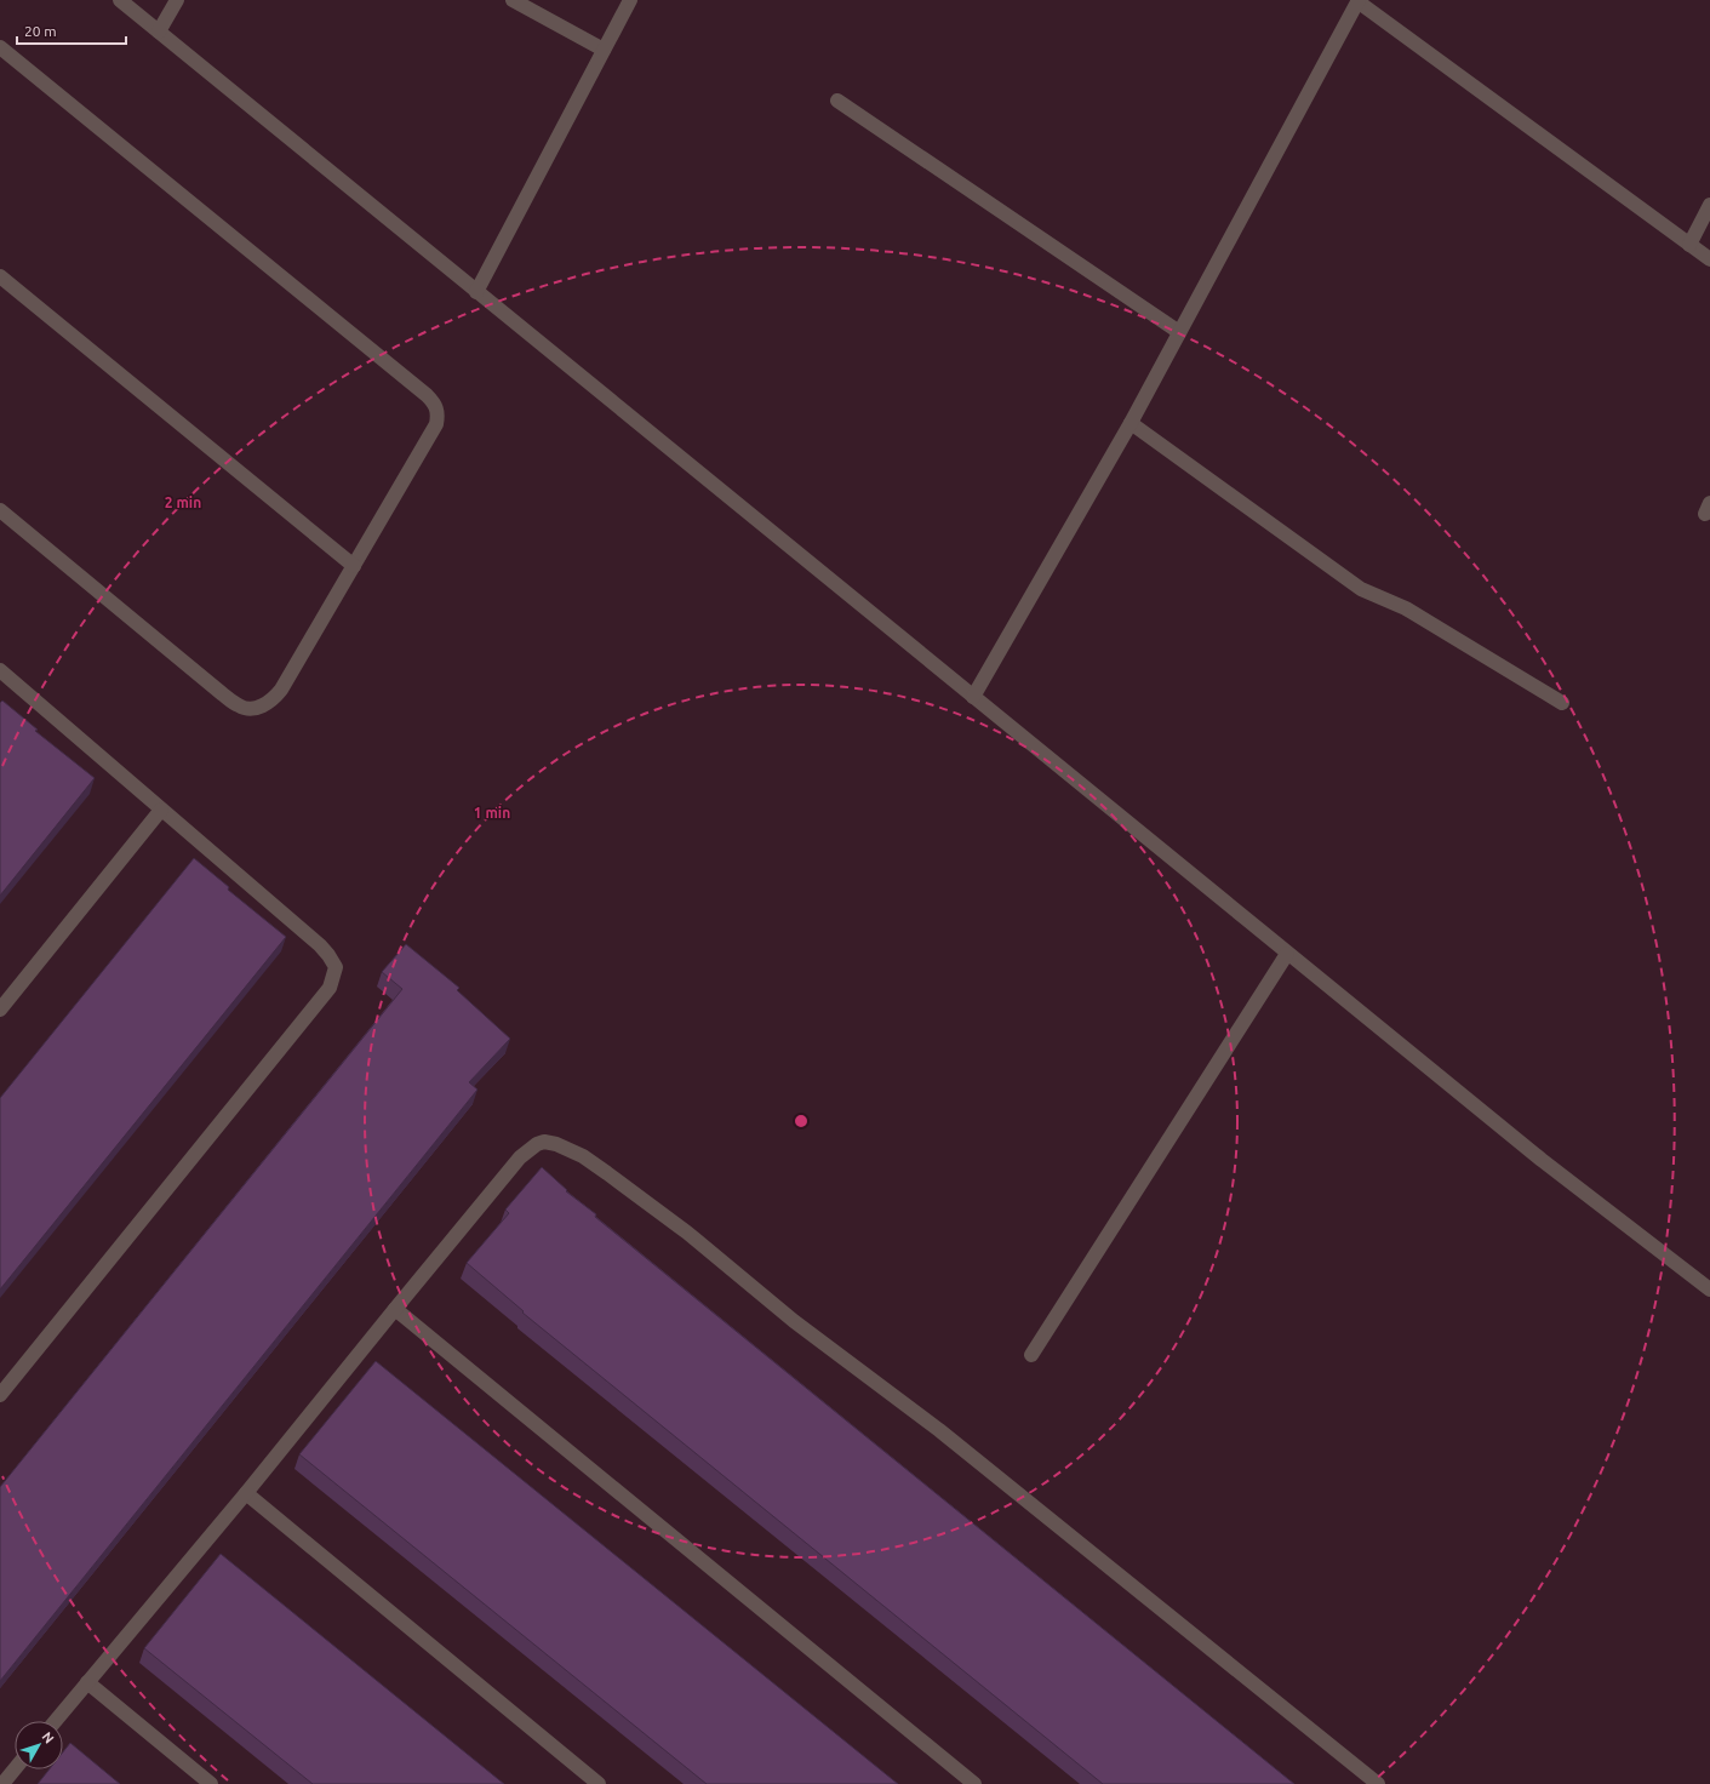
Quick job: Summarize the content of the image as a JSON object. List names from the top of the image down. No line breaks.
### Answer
{"scale_bar":"20 m","north":"top right","rings":["2 min","1 min"]}
